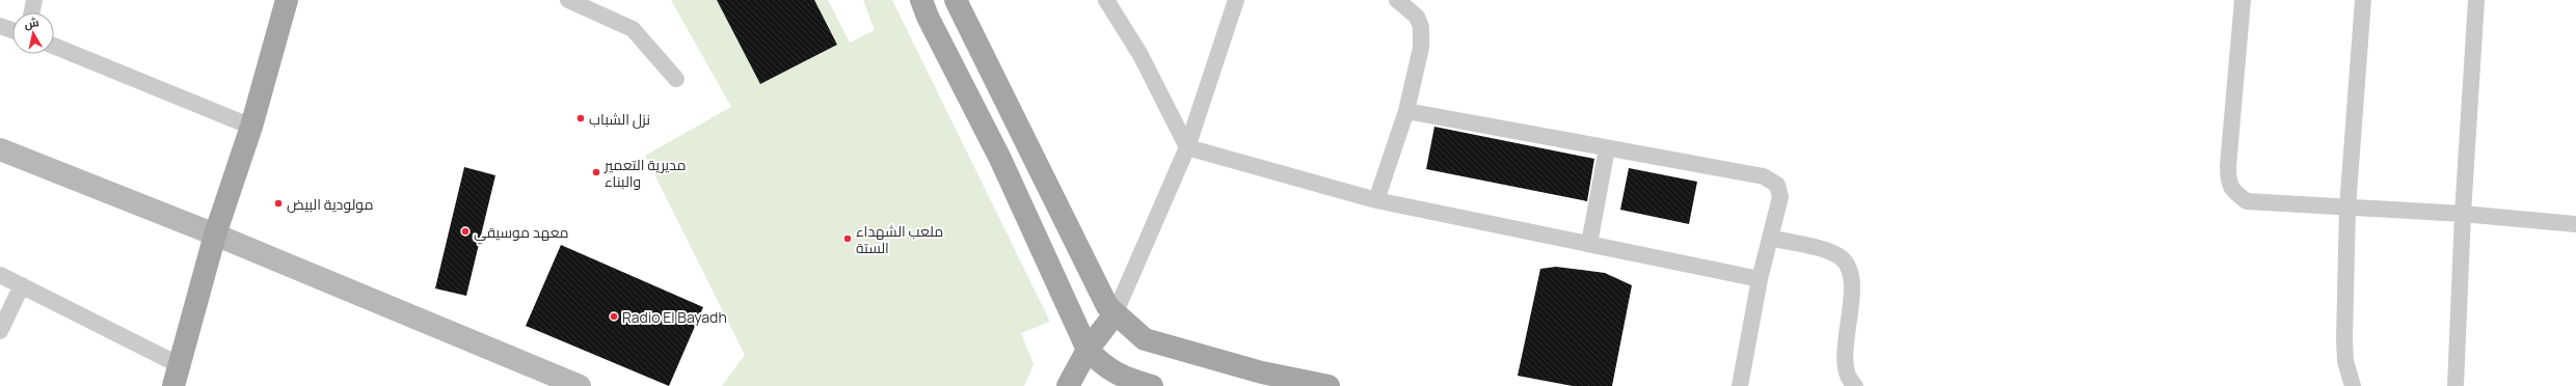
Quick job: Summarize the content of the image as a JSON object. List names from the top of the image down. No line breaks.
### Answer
{"places":["نزل الشباب","مديرية التعمير والبناء","مولودية البيض","معهد موسيقي","ملعب الشهداء الستة","Radio El Bayadh"],"north":"top"}
